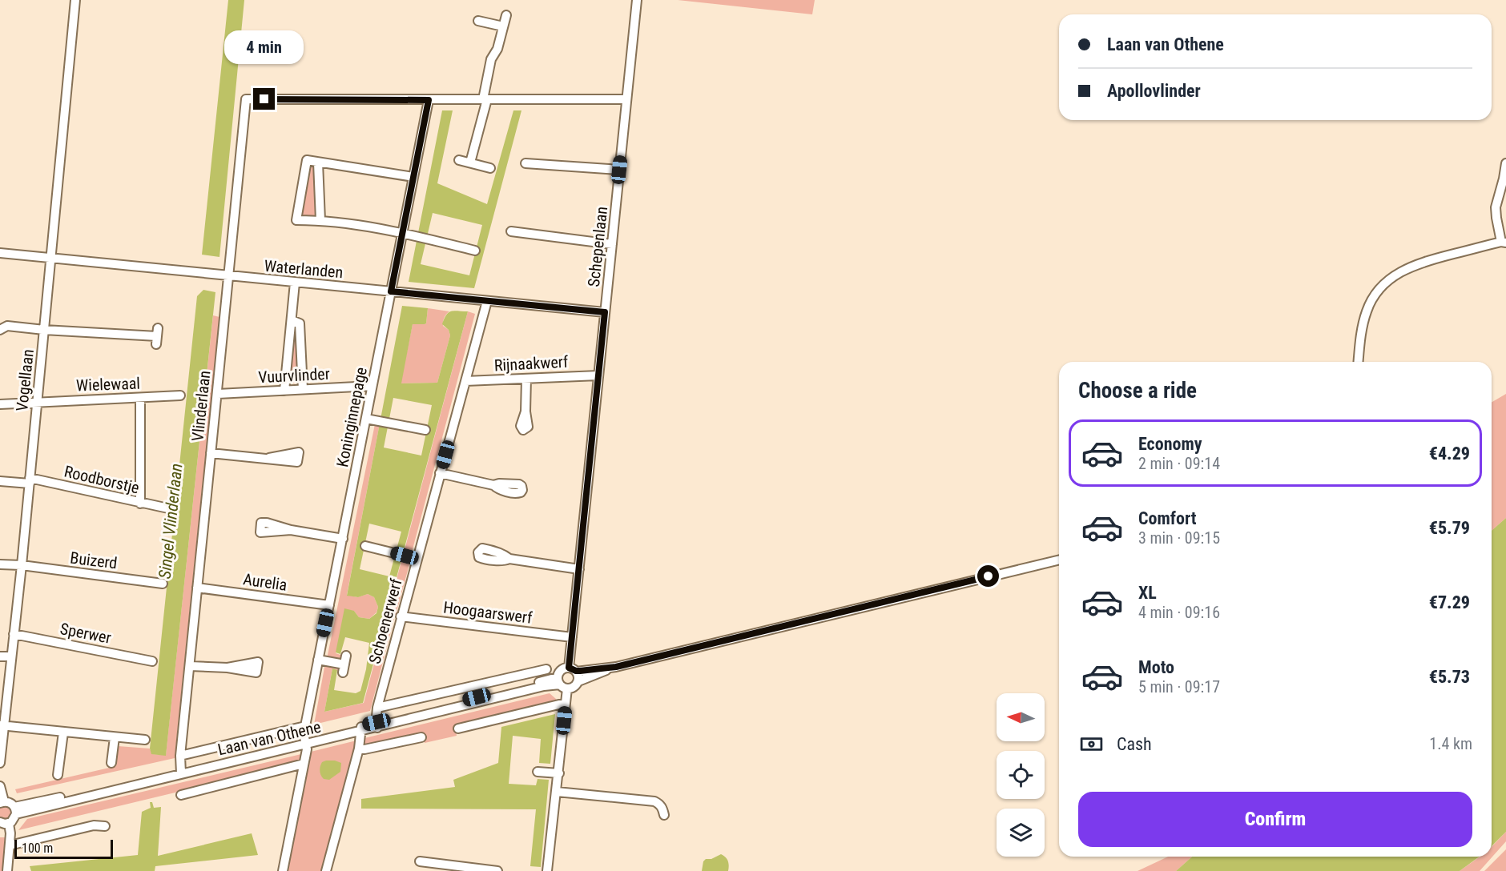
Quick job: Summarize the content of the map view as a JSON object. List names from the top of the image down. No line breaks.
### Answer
{"streets":{"street":["Schepenlaan","Waterlanden","Rijnaakwerf","Vuurvlinder","Vogellaan","Wielewaal","Vlinderlaan","Koninginnepage","Roodborstje","Buizerd","Aurelia","Hoogaarswerf","Schoenerwerf","Sperwer","Laan van Othene"]},"crossings":[["Schepenlaan","Waterlanden"],["Schepenlaan","Rijnaakwerf"],["Schepenlaan","Hoogaarswerf"],["Schepenlaan","Laan van Othene"],["Waterlanden","Vogellaan"],["Waterlanden","Vlinderlaan"],["Waterlanden","Koninginnepage"],["Waterlanden","Schoenerwerf"],["Rijnaakwerf","Schoenerwerf"],["Vuurvlinder","Vlinderlaan"],["Vuurvlinder","Koninginnepage"],["Vogellaan","Wielewaal"],["Vogellaan","Roodborstje"],["Vogellaan","Buizerd"],["Vogellaan","Sperwer"],["Vlinderlaan","Koninginnepage"],["Vlinderlaan","Aurelia"],["Vlinderlaan","Laan van Othene"],["Koninginnepage","Aurelia"],["Koninginnepage","Laan van Othene"],["Hoogaarswerf","Schoenerwerf"],["Schoenerwerf","Laan van Othene"]],"water":["Singel Vlinderlaan"],"scale_bar":"100 m","north":"left","page":{"banner":["Laan van Othene","Apollovlinder"],"bubble":"4 min","heading":"Choose a ride","list":[{"name":"Economy","note":"2 min · 09:14","value":"€4.29"},{"name":"Comfort","note":"3 min · 09:15","value":"€5.79"},{"name":"XL","note":"4 min · 09:16","value":"€7.29"},{"name":"Moto","note":"5 min · 09:17","value":"€5.73"}],"pay":["Cash","1.4 km"],"buttons":"Confirm","scale":"100 m"}}
